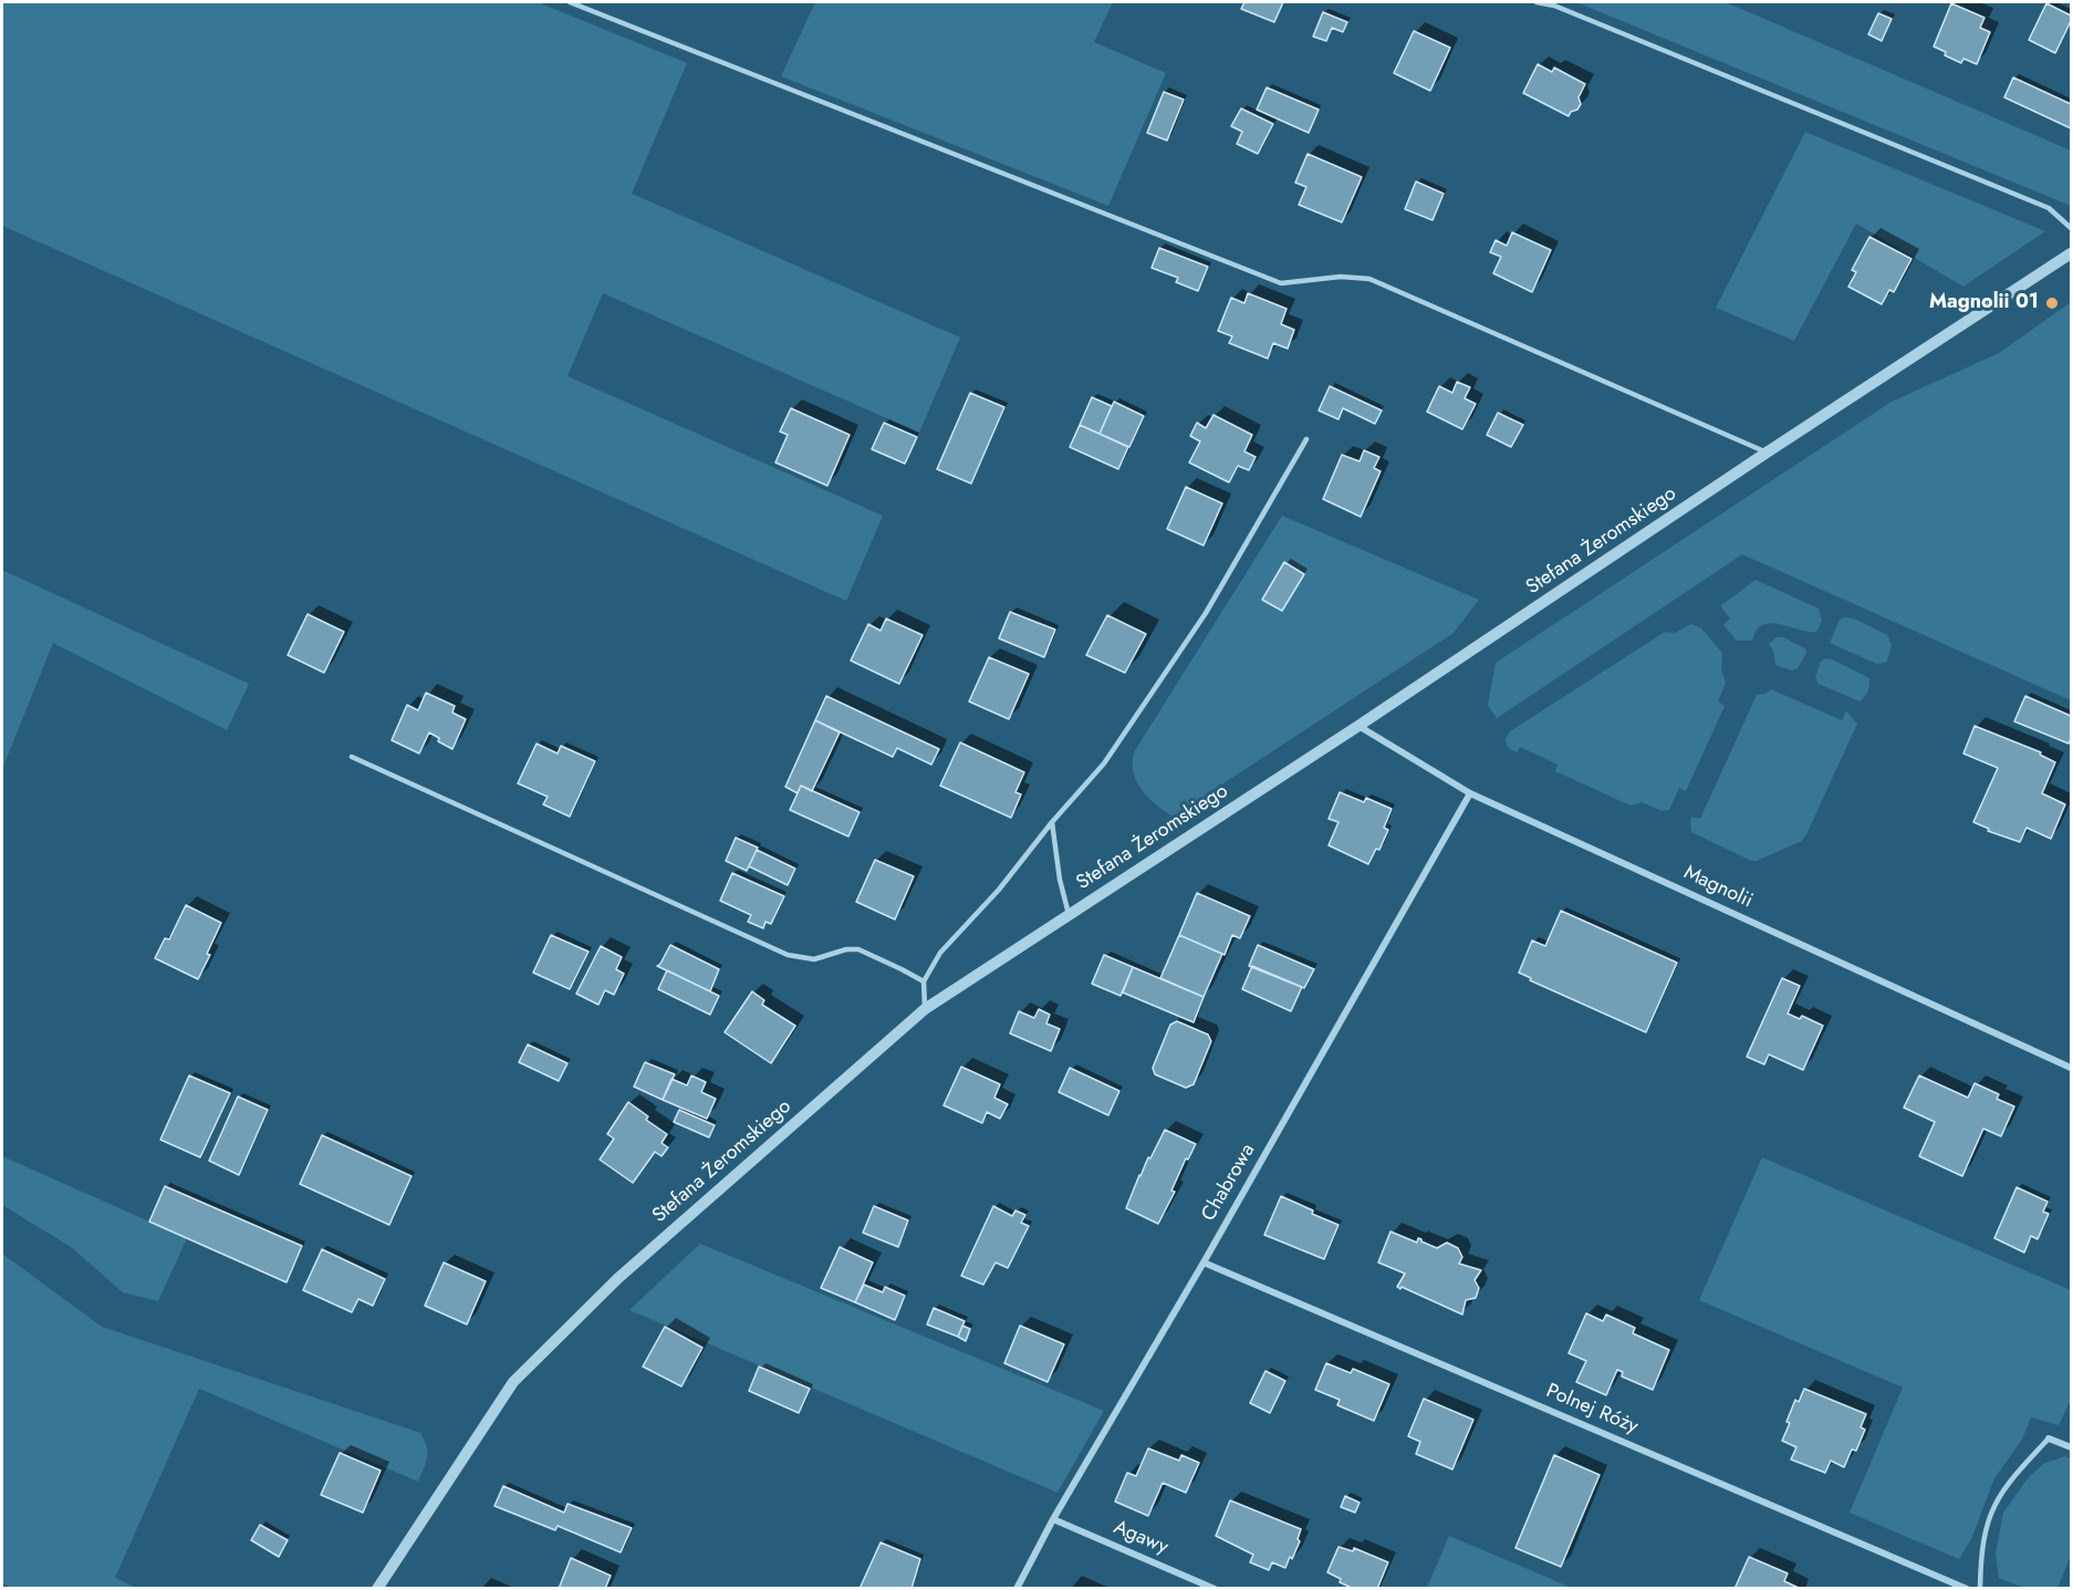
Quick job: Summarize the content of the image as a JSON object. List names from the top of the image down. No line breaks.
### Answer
{"streets":{"street":["Stefana Żeromskiego","Magnolii","Chabrowa","Polnej Róży","Agawy"]},"crossings":[["Stefana Żeromskiego","Magnolii"],["Magnolii","Chabrowa"],["Chabrowa","Polnej Róży"],["Chabrowa","Agawy"]],"places":["Magnolii 01"]}
